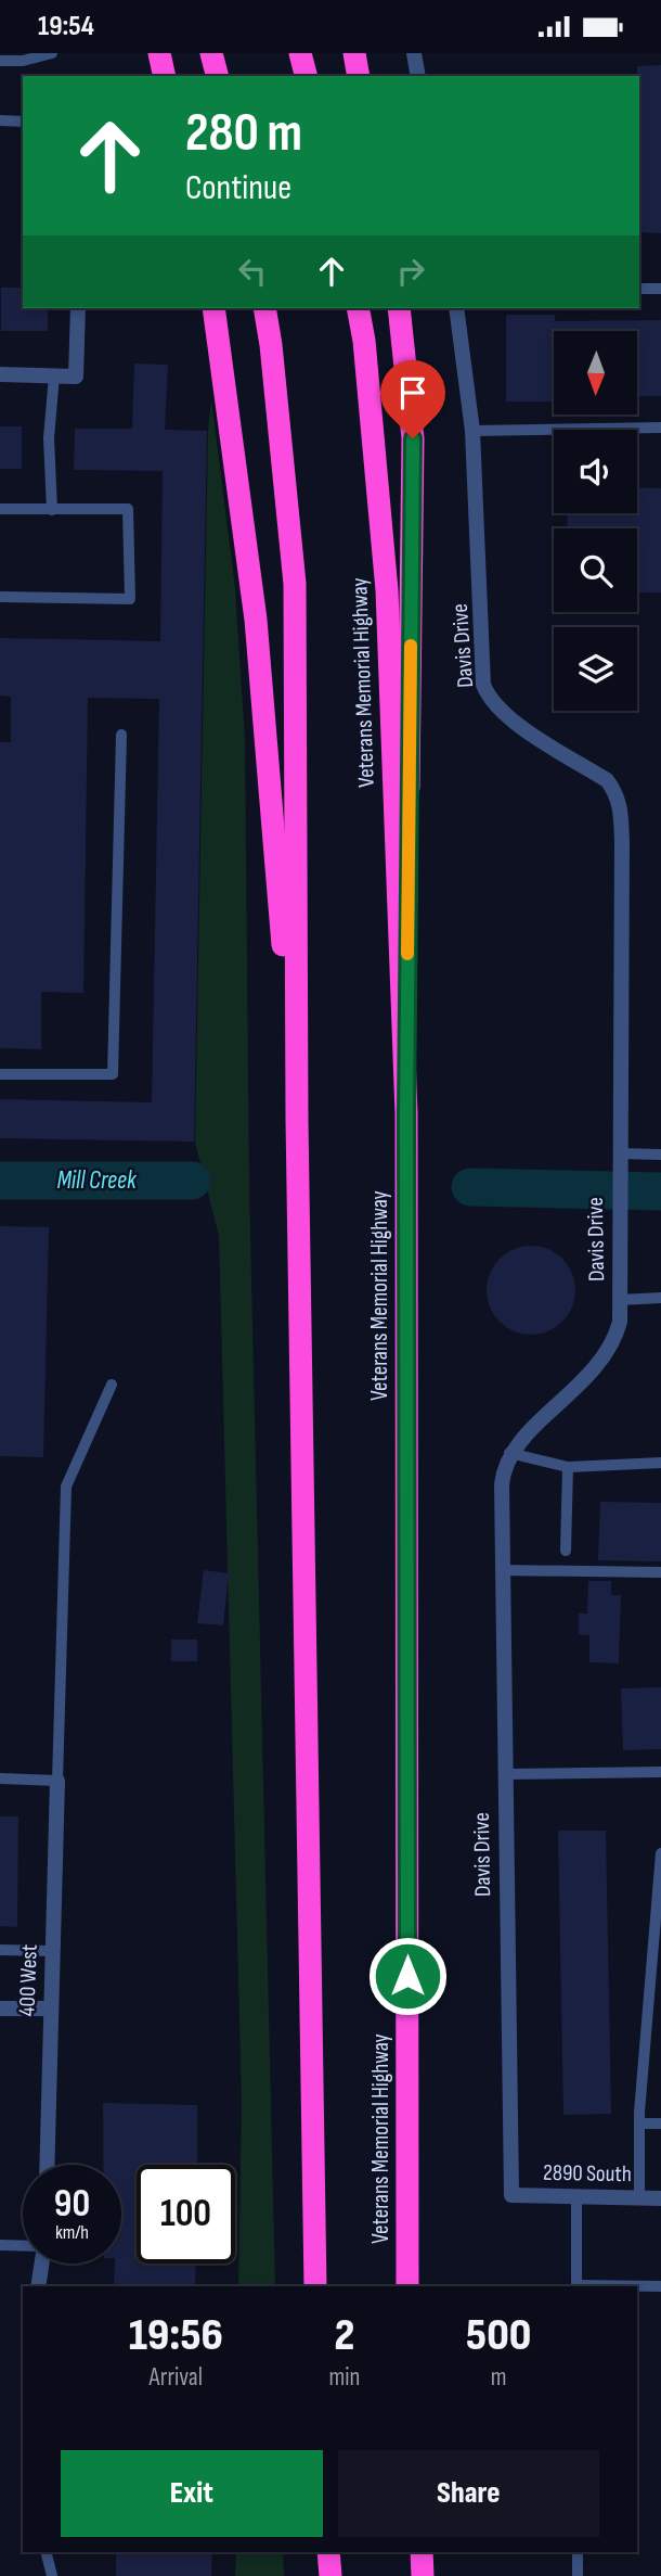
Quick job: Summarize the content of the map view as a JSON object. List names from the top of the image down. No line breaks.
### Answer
{"streets":{"highway":["Veterans Memorial Highway"],"street":["Davis Drive","400 West","2890 South"]},"crossings":[["Davis Drive","2890 South"]],"water":["Mill Creek"],"north":"bottom","page":{"status":"19:54","turn":["280 m","Continue"],"speed":"90 km/h","limit":"100","eta":["19:56","Arrival","2","min","500","m"],"buttons":["Exit","Share"]}}
